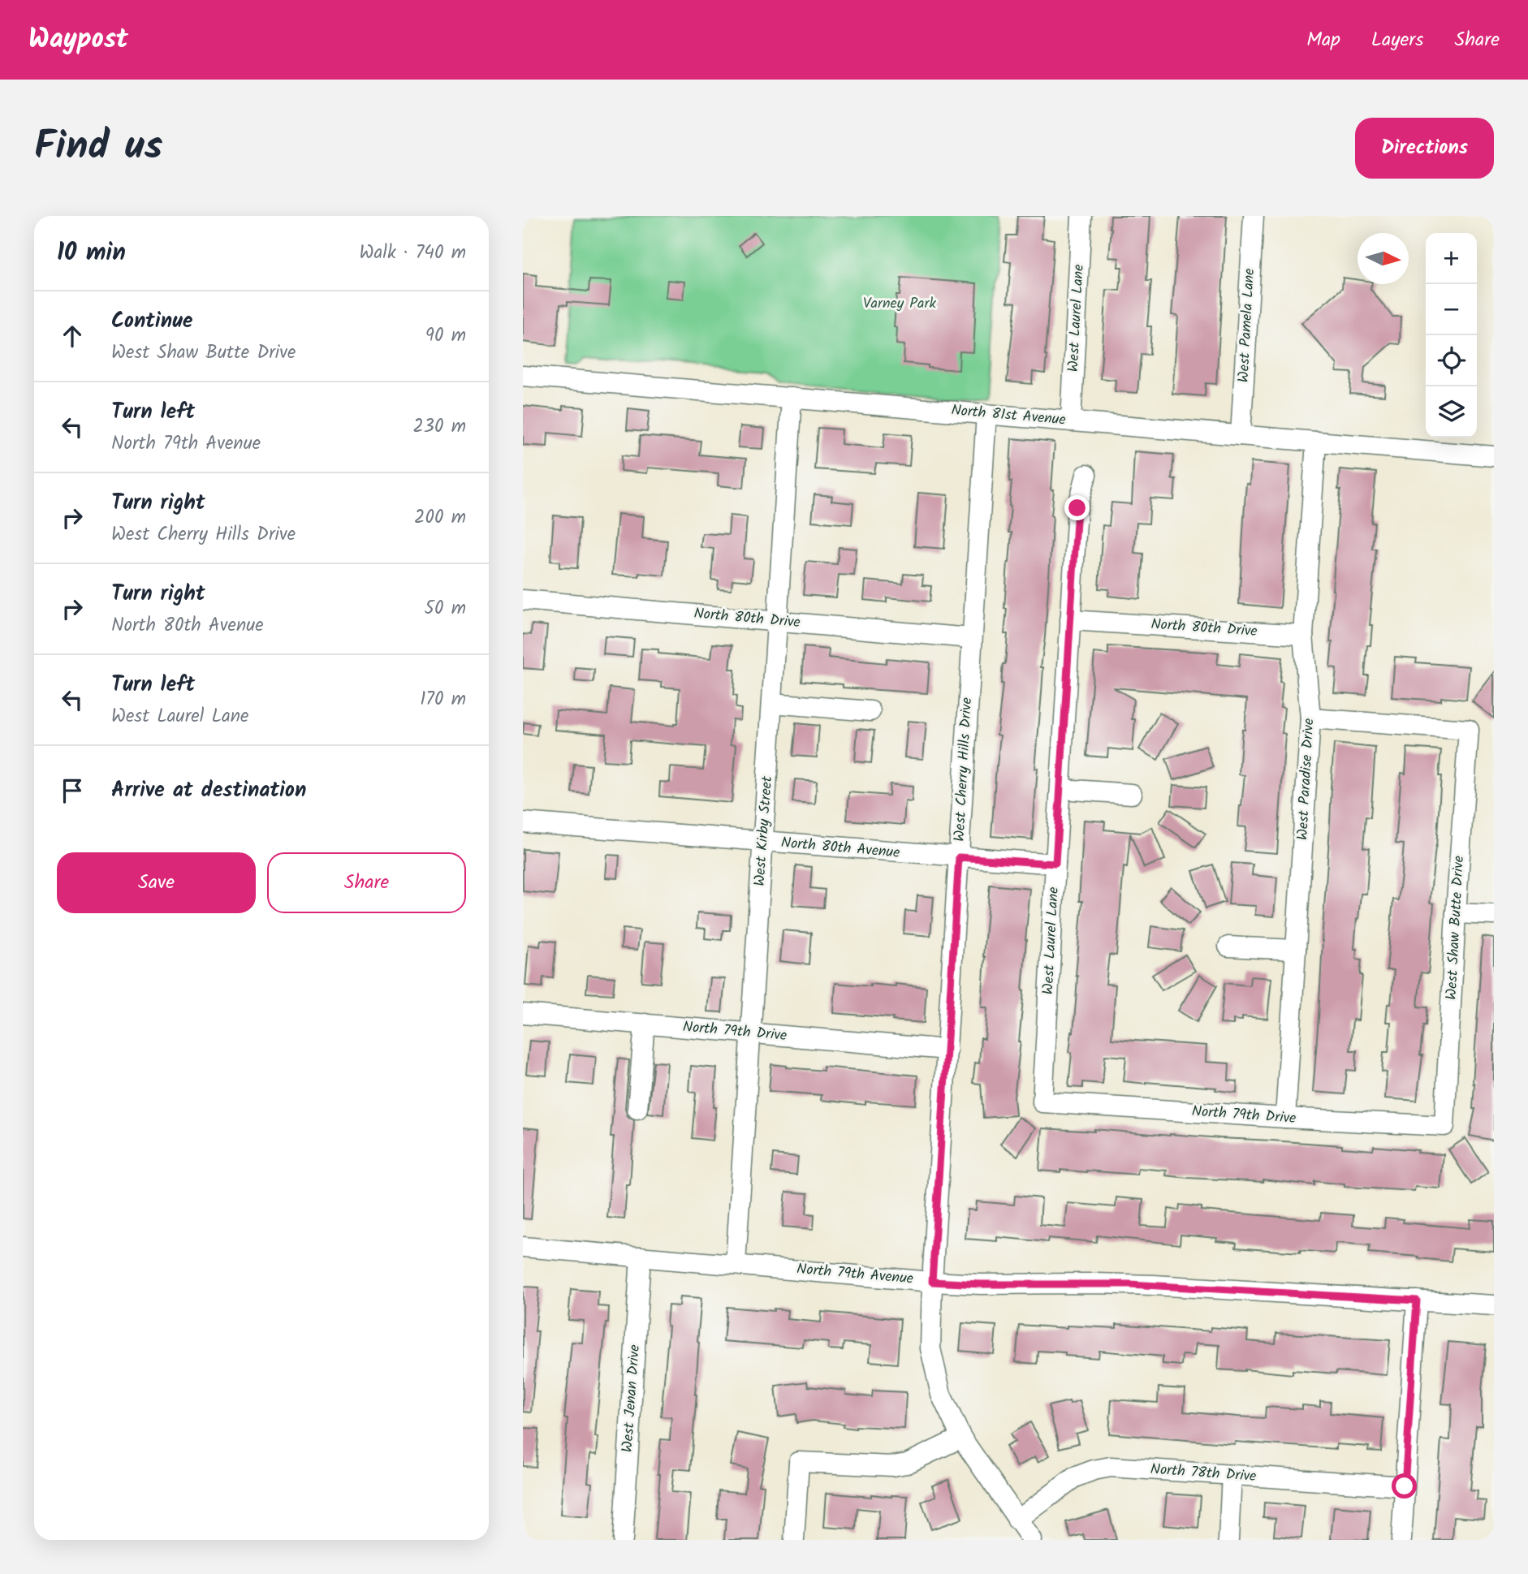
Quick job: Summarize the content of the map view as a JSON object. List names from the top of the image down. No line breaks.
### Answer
{"streets":{"street":["West Laurel Lane","West Pamela Lane","North 81st Avenue","North 80th Drive","West Cherry Hills Drive","West Paradise Drive","West Kirby Street","North 80th Avenue","West Shaw Butte Drive","North 79th Drive","North 79th Avenue","West Jenan Drive","North 78th Drive"]},"crossings":[["West Laurel Lane","North 81st Avenue"],["West Laurel Lane","North 80th Drive"],["West Laurel Lane","North 80th Avenue"],["West Laurel Lane","North 79th Drive"],["West Pamela Lane","North 81st Avenue"],["North 81st Avenue","West Cherry Hills Drive"],["North 81st Avenue","West Paradise Drive"],["North 81st Avenue","West Kirby Street"],["North 80th Drive","West Cherry Hills Drive"],["North 80th Drive","West Paradise Drive"],["North 80th Drive","West Kirby Street"],["West Cherry Hills Drive","North 80th Avenue"],["West Cherry Hills Drive","North 79th Drive"],["West Cherry Hills Drive","North 79th Avenue"],["West Cherry Hills Drive","North 78th Drive"],["West Paradise Drive","West Shaw Butte Drive"],["West Paradise Drive","North 79th Drive"],["West Kirby Street","North 80th Avenue"],["West Kirby Street","North 79th Drive"],["West Kirby Street","North 79th Avenue"],["West Shaw Butte Drive","North 79th Drive"],["North 79th Avenue","West Jenan Drive"]],"parks":["Varney Park"],"north":"right","page":{"header":"Waypost","nav":["Map","Layers","Share"],"title":"Find us","buttons":["Directions",["Save","Share"]],"heading":["10 min","Walk · 740 m"],"map_buttons":["+","−"],"list":[["Continue","West Shaw Butte Drive","90 m"],["Turn left","North 79th Avenue","230 m"],["Turn right","West Cherry Hills Drive","200 m"],["Turn right","North 80th Avenue","50 m"],["Turn left","West Laurel Lane","170 m"],"Arrive at destination"]}}
